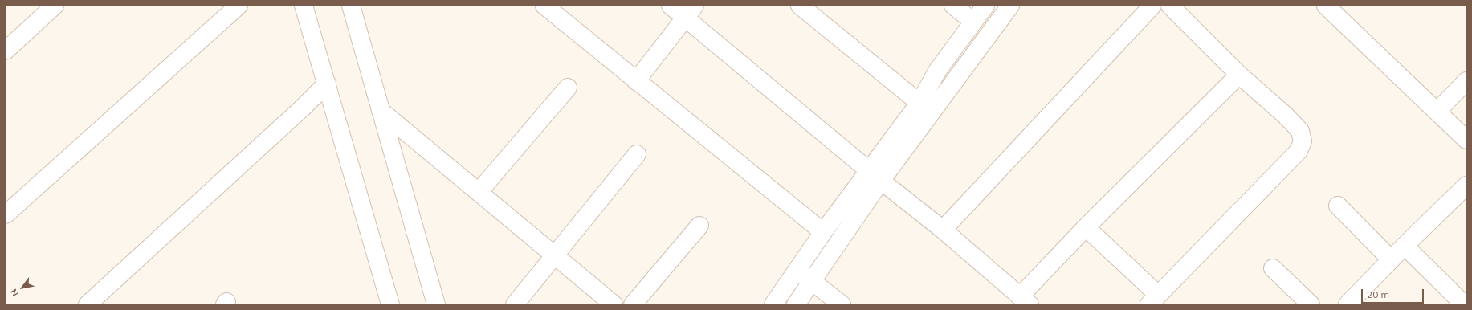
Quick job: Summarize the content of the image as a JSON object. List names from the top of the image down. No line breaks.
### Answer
{"scale_bar":"20 m","north":"bottom left"}
